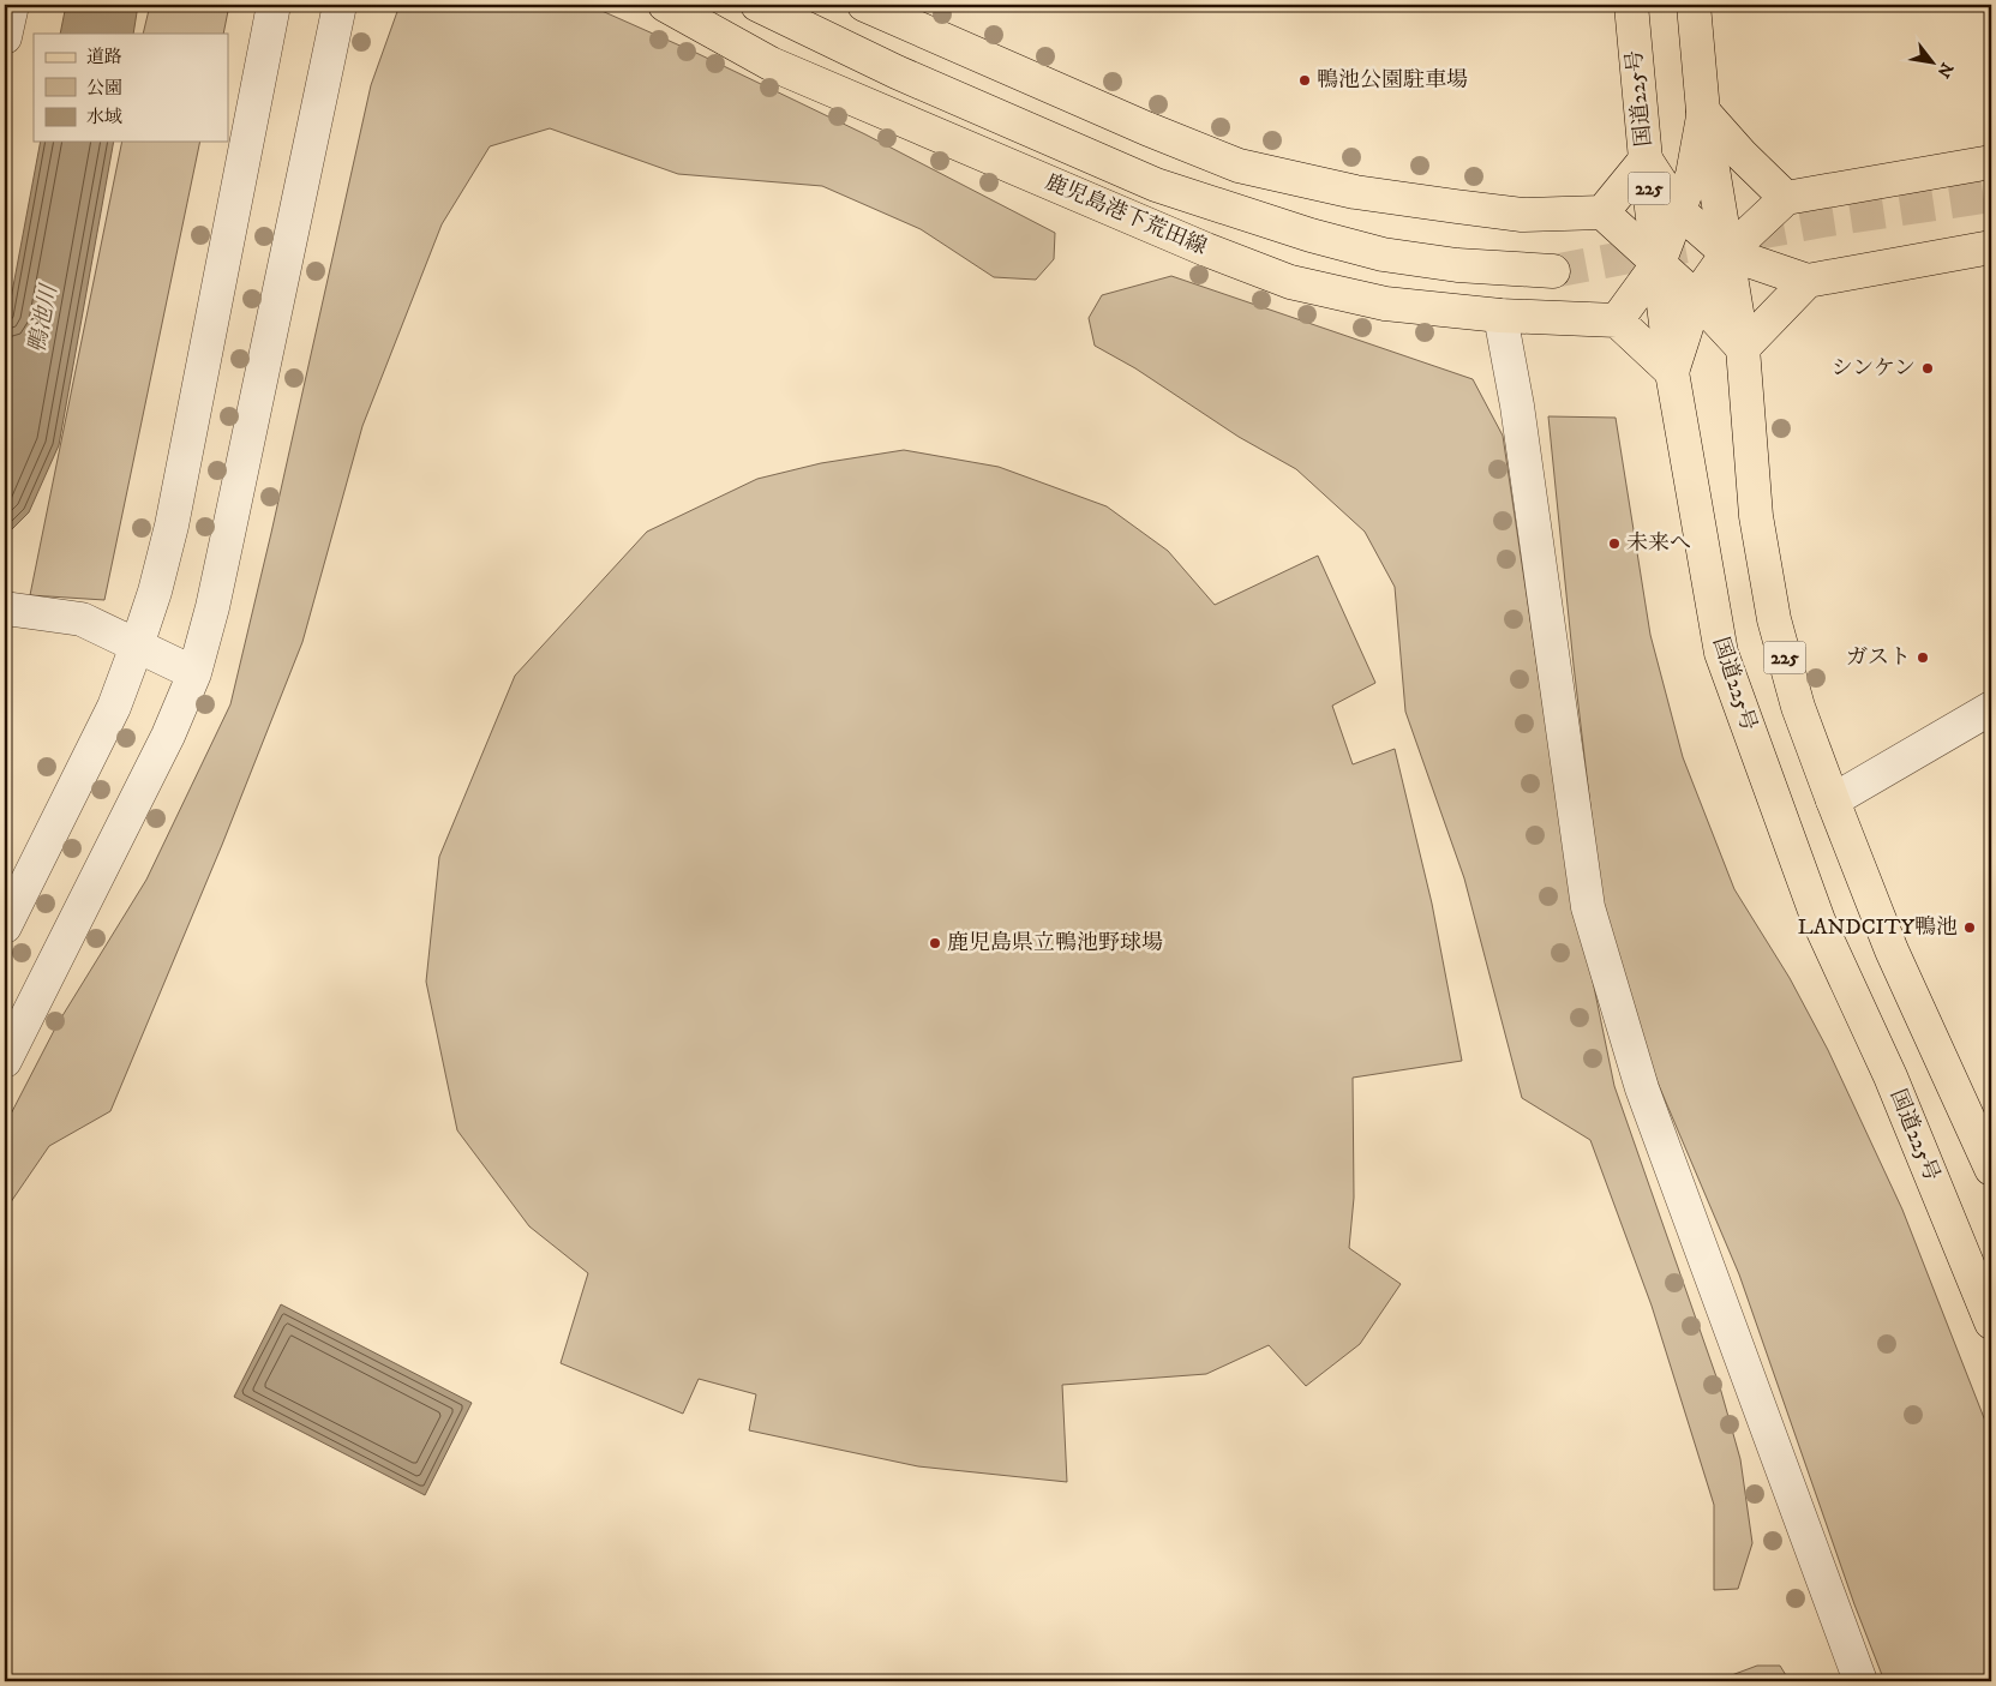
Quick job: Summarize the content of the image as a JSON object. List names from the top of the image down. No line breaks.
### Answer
{"streets":{"main road":["国道225号","225","鹿児島港下荒田線"]},"water":["鴨池川"],"places":["鴨池公園駐車場","シンケン","未来へ","ガスト","LANDCITY鴨池","鹿児島県立鴨池野球場"],"legend":["道路","公園","水域"],"north":"bottom right"}
